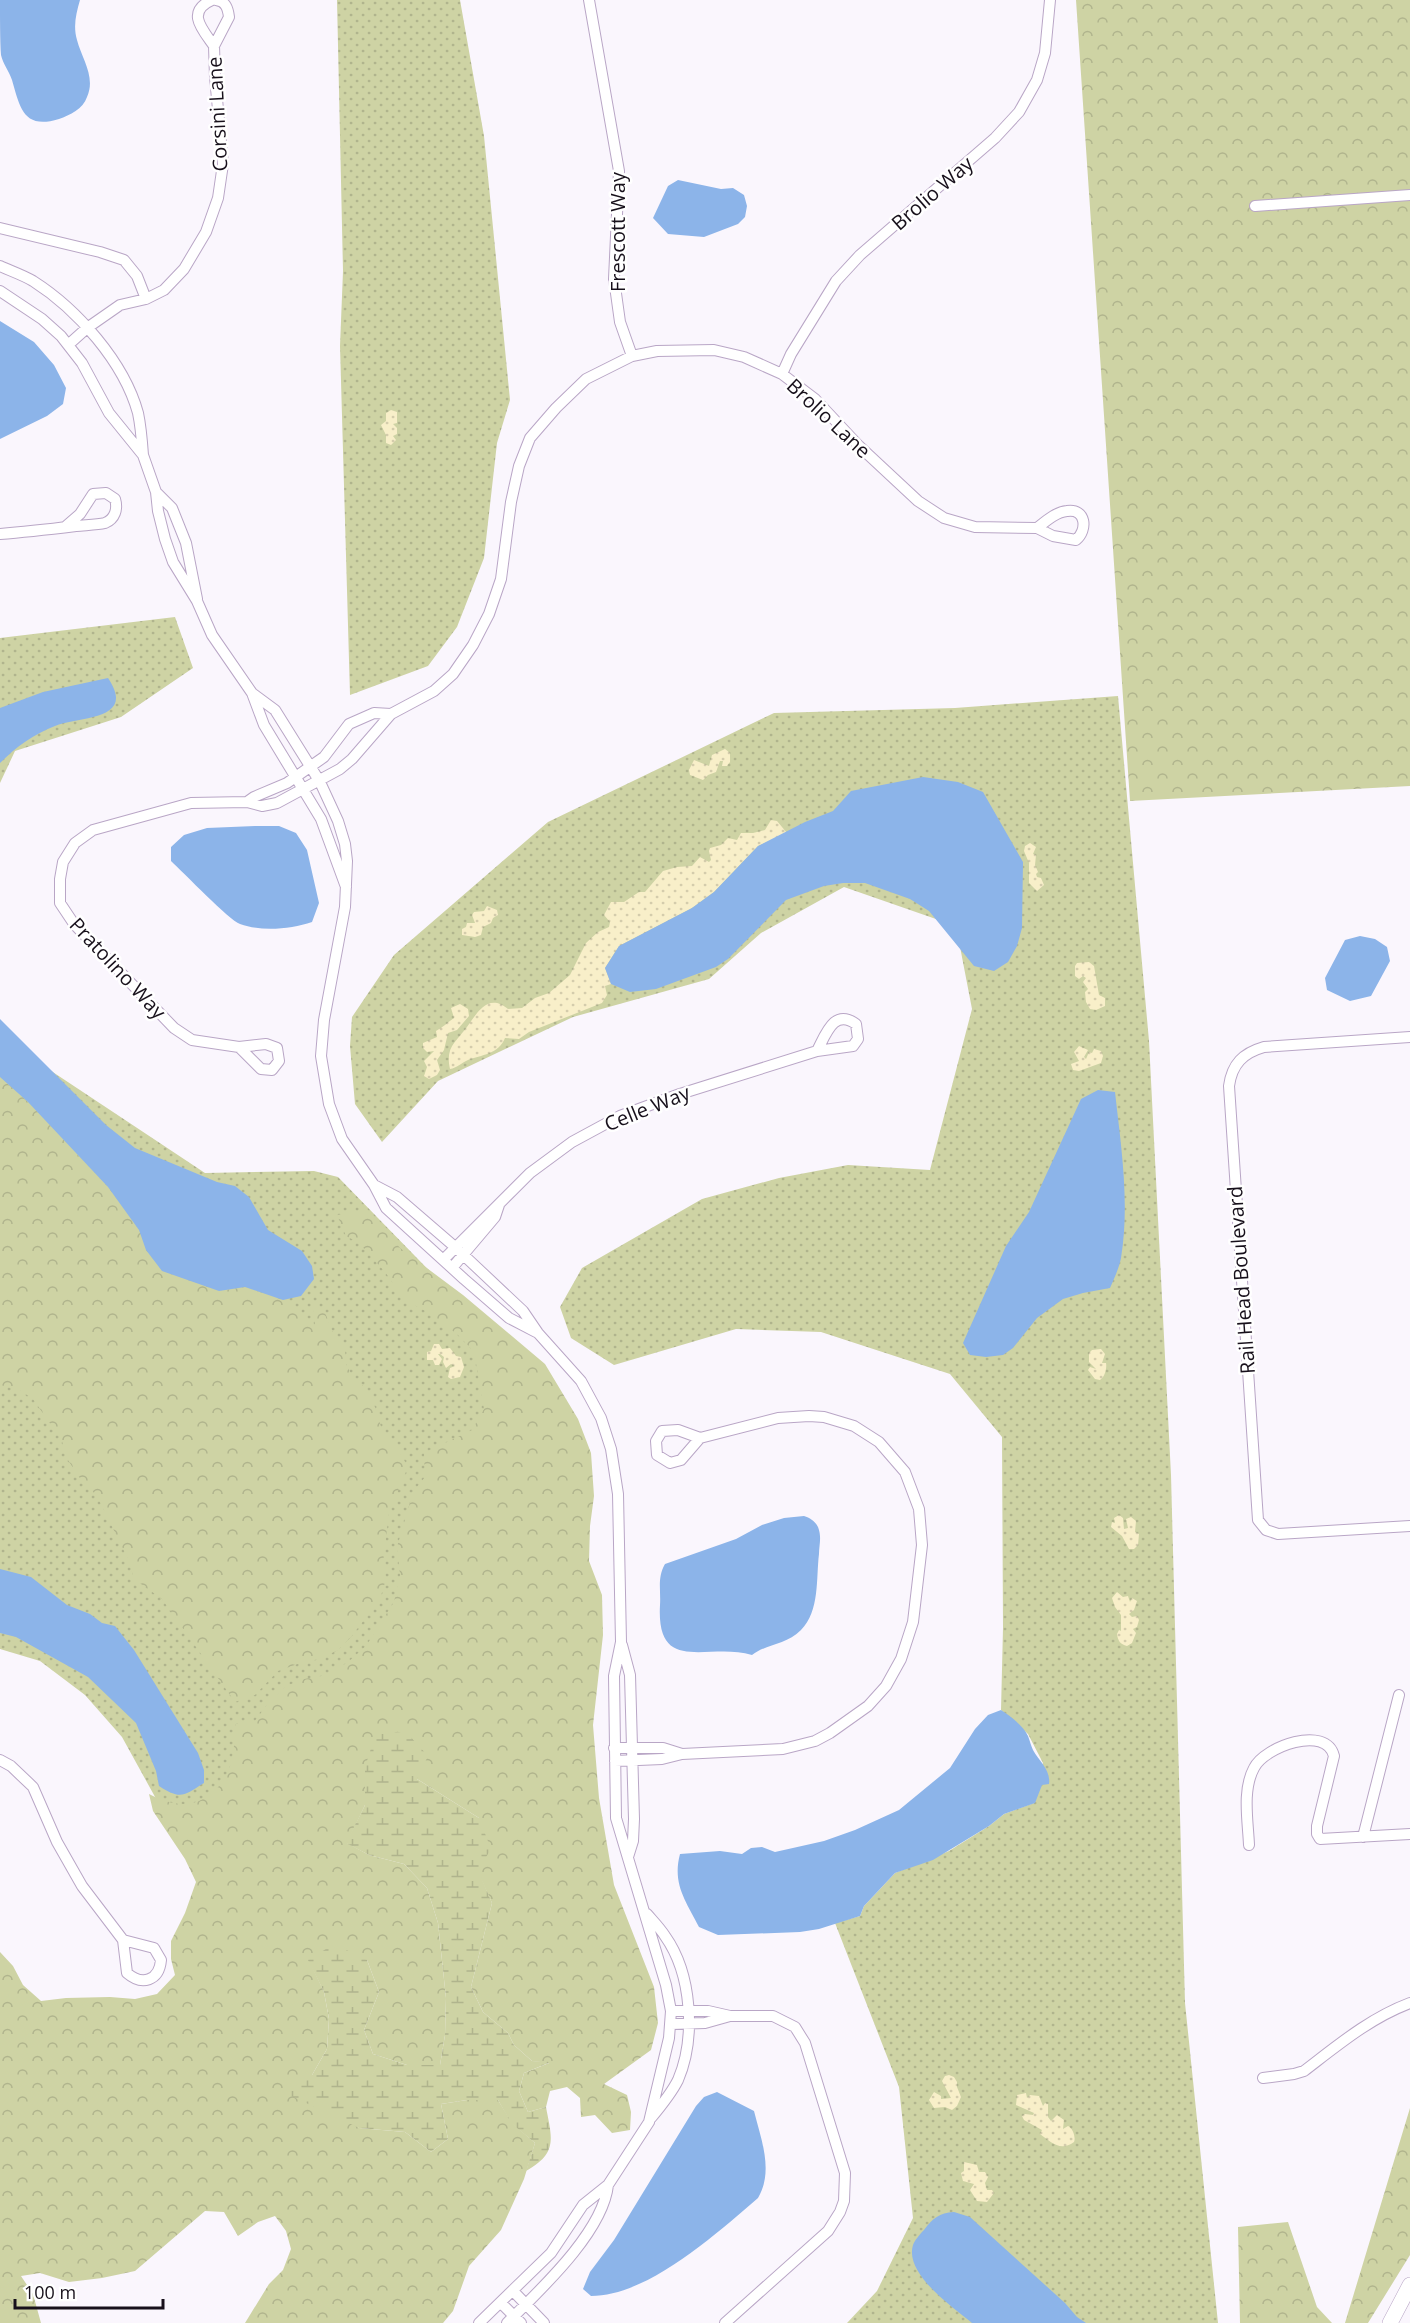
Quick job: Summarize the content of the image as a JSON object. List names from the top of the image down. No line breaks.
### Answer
{"streets":{"street":["Corsini Lane","Brolio Way","Frescott Way","Brolio Lane","Pratolino Way","Celle Way","Rail Head Boulevard"]},"crossings":[["Brolio Way","Brolio Lane"],["Frescott Way","Brolio Lane"],["Brolio Lane","Pratolino Way"]],"scale_bar":"100 m"}
